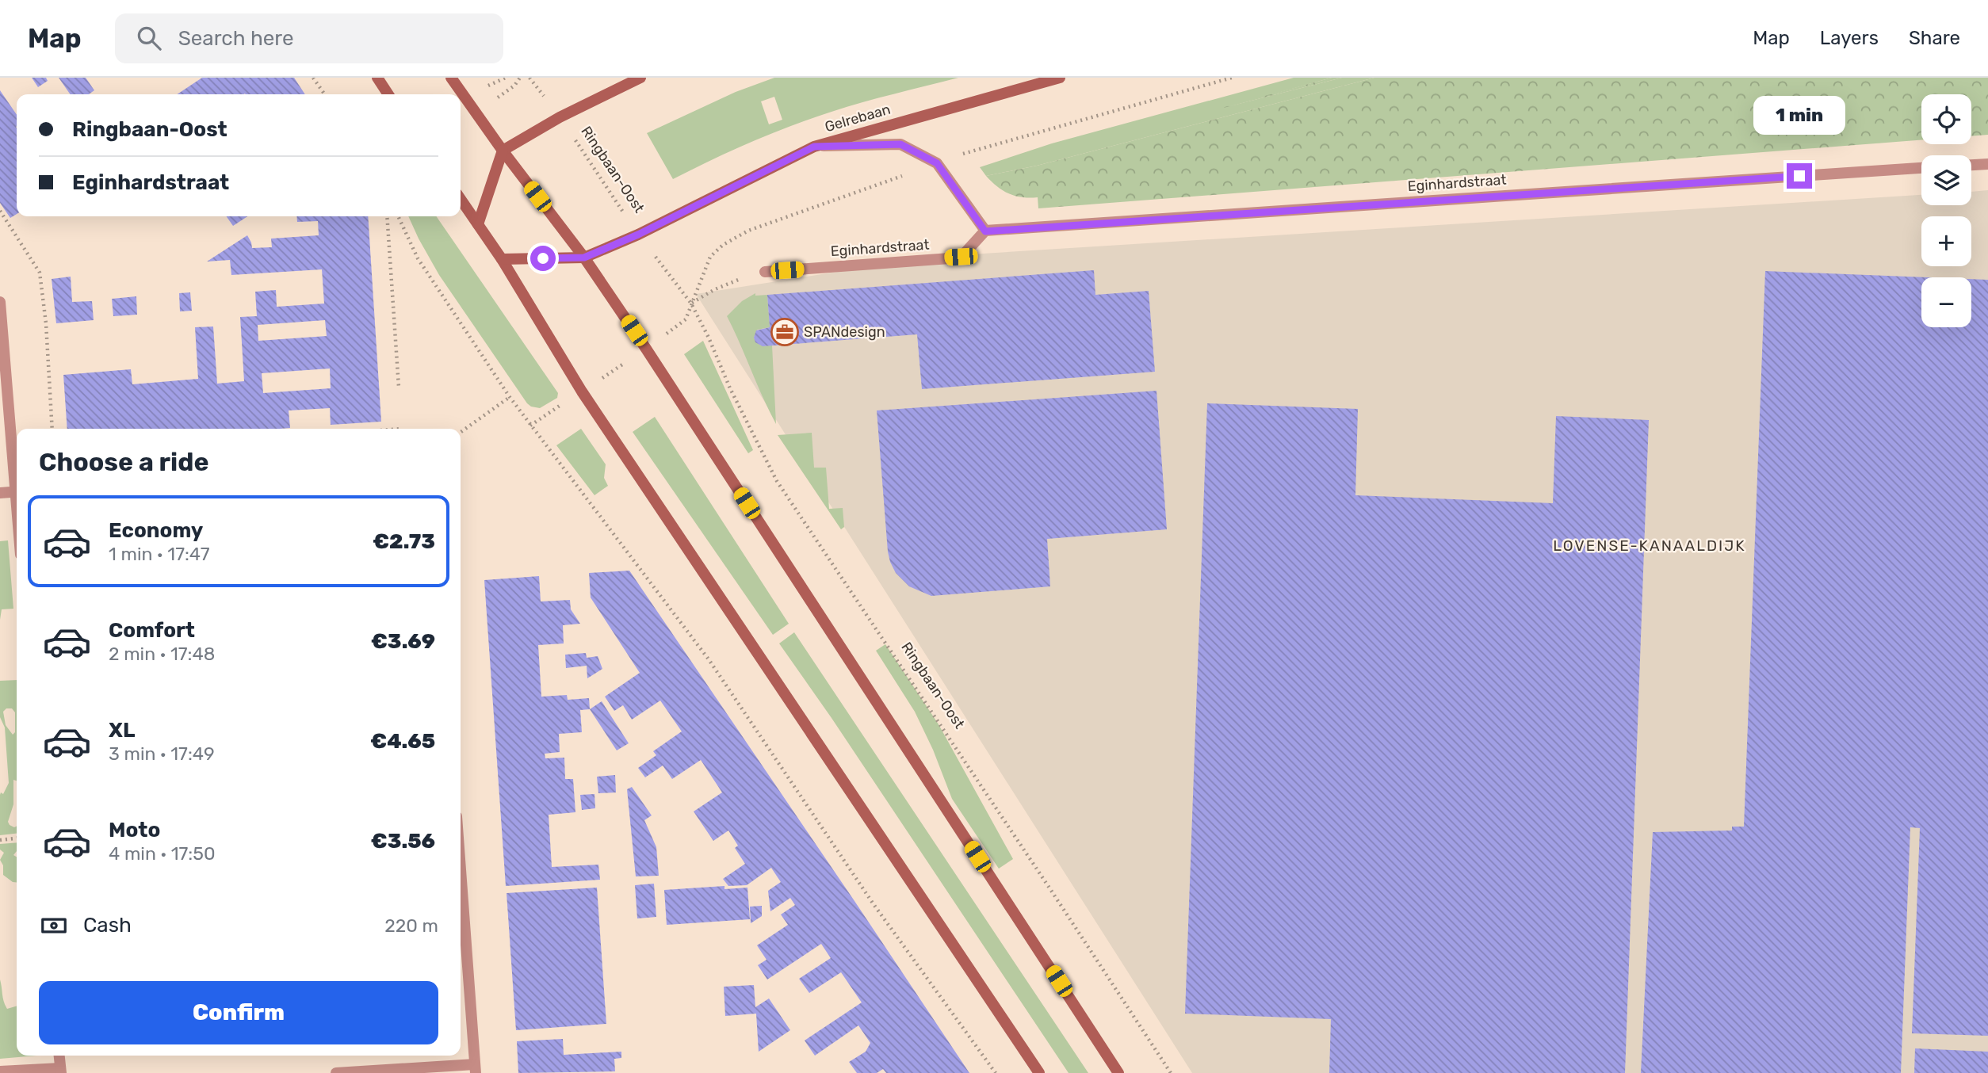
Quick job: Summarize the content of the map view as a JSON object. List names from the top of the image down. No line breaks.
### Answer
{"streets":{"main road":["Gelrebaan"],"street":["Eginhardstraat"],"path":["Ringbaan-Oost"]},"crossings":[["Gelrebaan","Ringbaan-Oost"]],"districts":["LOVENSE-KANAALDIJK"],"places":{"office":["SPANdesign"]},"page":{"header":"Map","search":"Search here","nav":["Map","Layers","Share"],"map_buttons":["+","−"],"banner":["Ringbaan-Oost","Eginhardstraat"],"bubble":"1 min","heading":"Choose a ride","list":[{"name":"Economy","note":"1 min · 17:47","value":"€2.73"},{"name":"Comfort","note":"2 min · 17:48","value":"€3.69"},{"name":"XL","note":"3 min · 17:49","value":"€4.65"},{"name":"Moto","note":"4 min · 17:50","value":"€3.56"}],"pay":["Cash","220 m"],"buttons":"Confirm"}}
